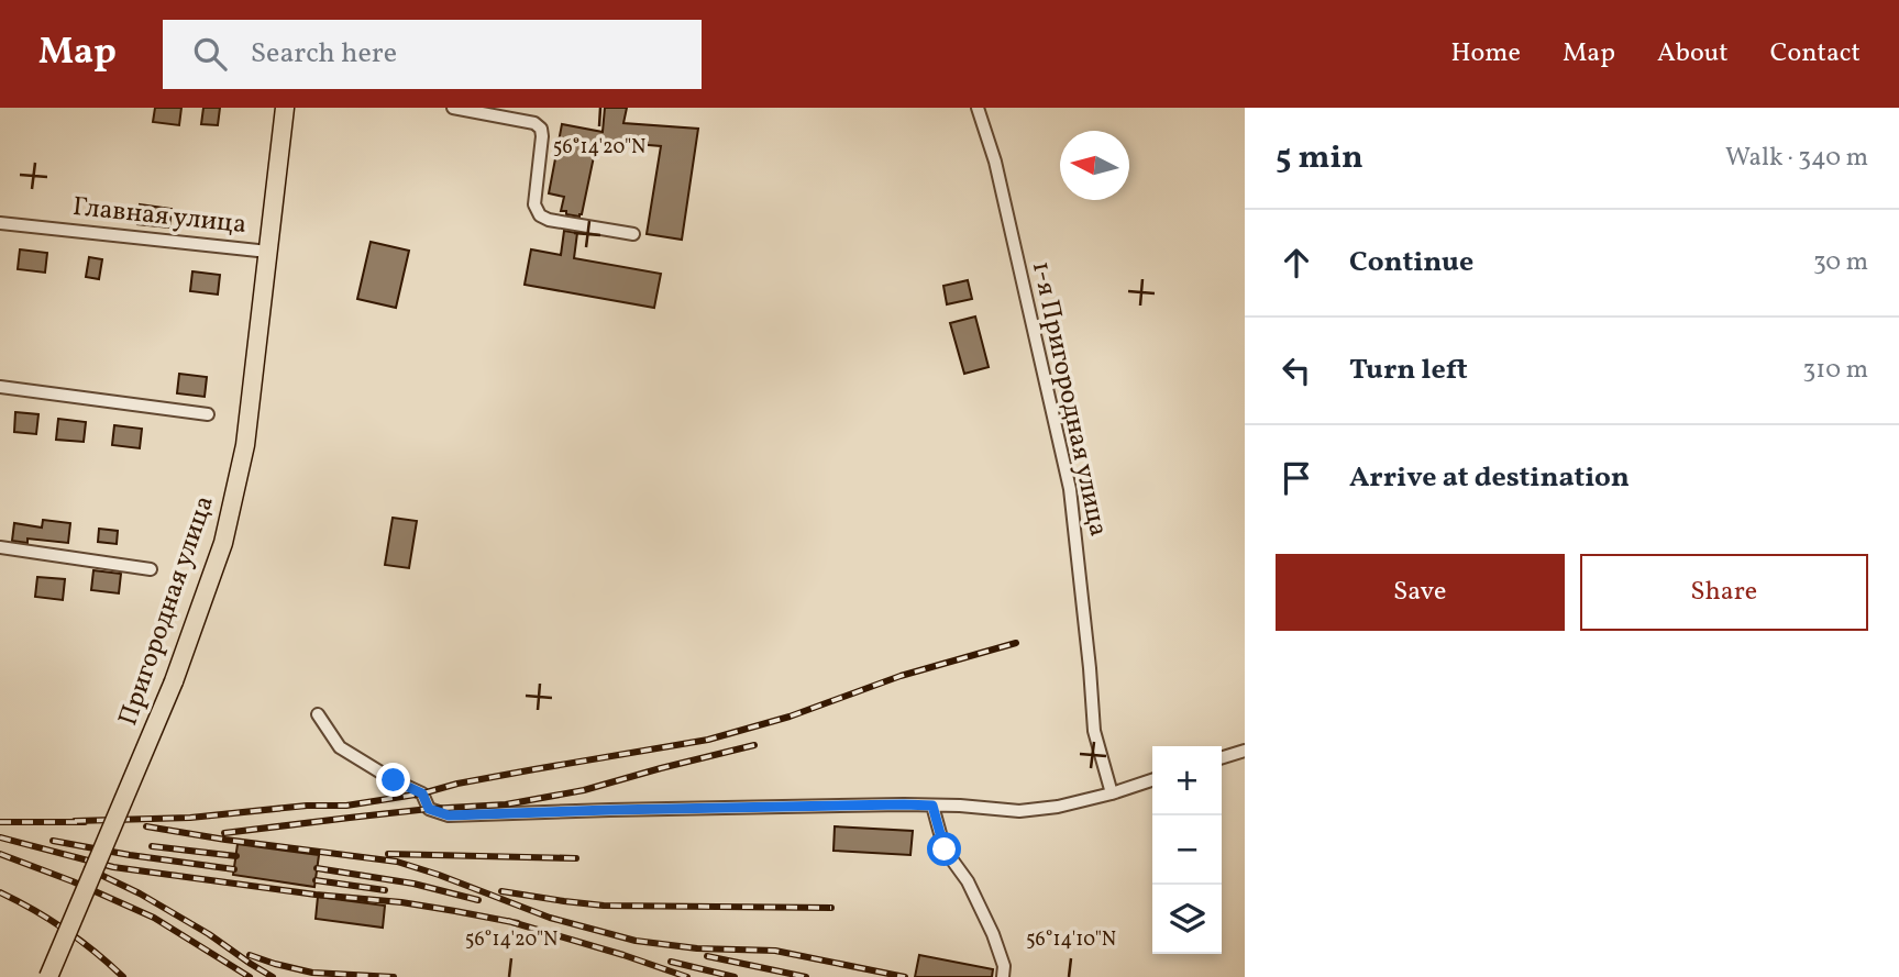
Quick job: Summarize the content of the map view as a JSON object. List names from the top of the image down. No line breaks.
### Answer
{"streets":{"highway":["Пригородная улица"],"street":["Главная улица","1-я Пригородная улица"]},"crossings":[["Главная улица","Пригородная улица"]],"north":"left","page":{"header":"Map","search":"Search here","nav":["Home","Map","About","Contact"],"heading":["5 min","Walk · 340 m"],"list":[["Continue","30 m"],["Turn left","310 m"],"Arrive at destination"],"buttons":["Save","Share"],"map_buttons":["+","−"]},"coordinates":["56°14'20\"N","56°14'10\"N"]}
